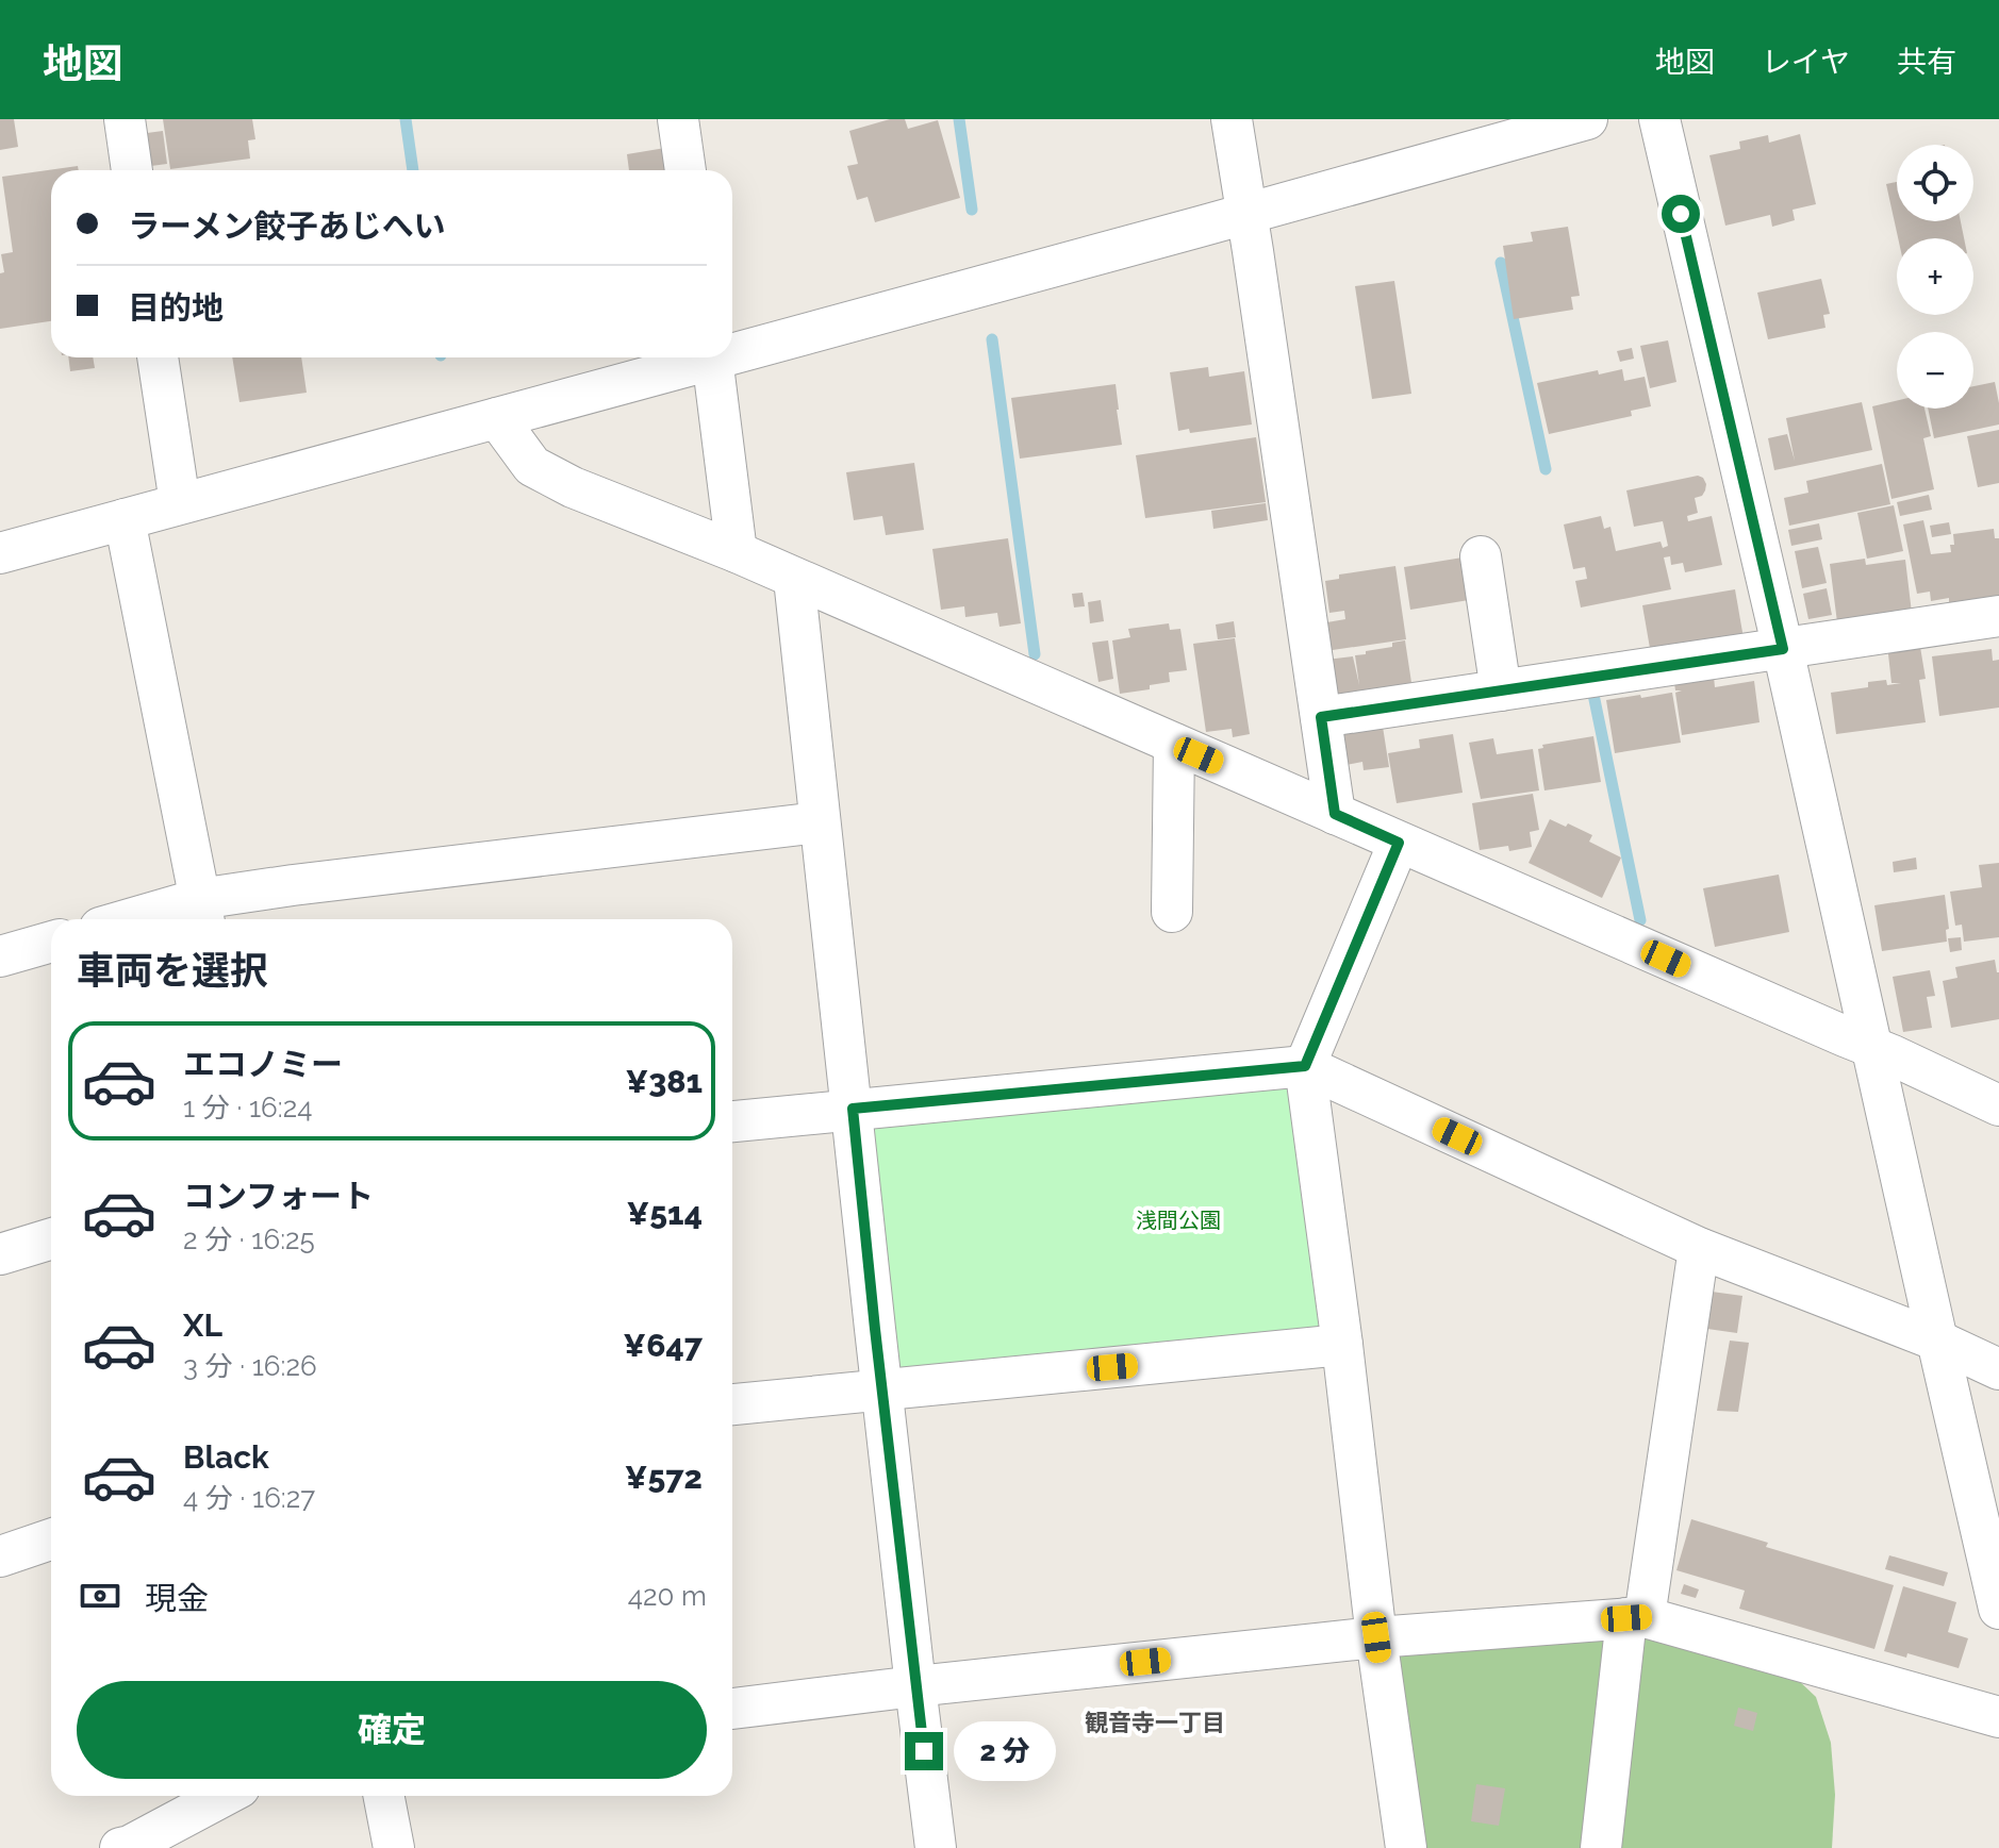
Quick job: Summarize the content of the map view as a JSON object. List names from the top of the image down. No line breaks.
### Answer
{"districts":["観音寺一丁目"],"parks":["浅間公園"],"page":{"header":"地図","nav":["地図","レイヤ","共有"],"map_buttons":["+","−"],"banner":["ラーメン餃子あじへい","目的地"],"heading":"車両を選択","list":[{"name":"エコノミー","note":"1 分 · 16:24","value":"¥381"},{"name":"コンフォート","note":"2 分 · 16:25","value":"¥514"},{"name":"XL","note":"3 分 · 16:26","value":"¥647"},{"name":"Black","note":"4 分 · 16:27","value":"¥572"}],"pay":["現金","420 m"],"buttons":"確定","bubble":"2 分"}}
